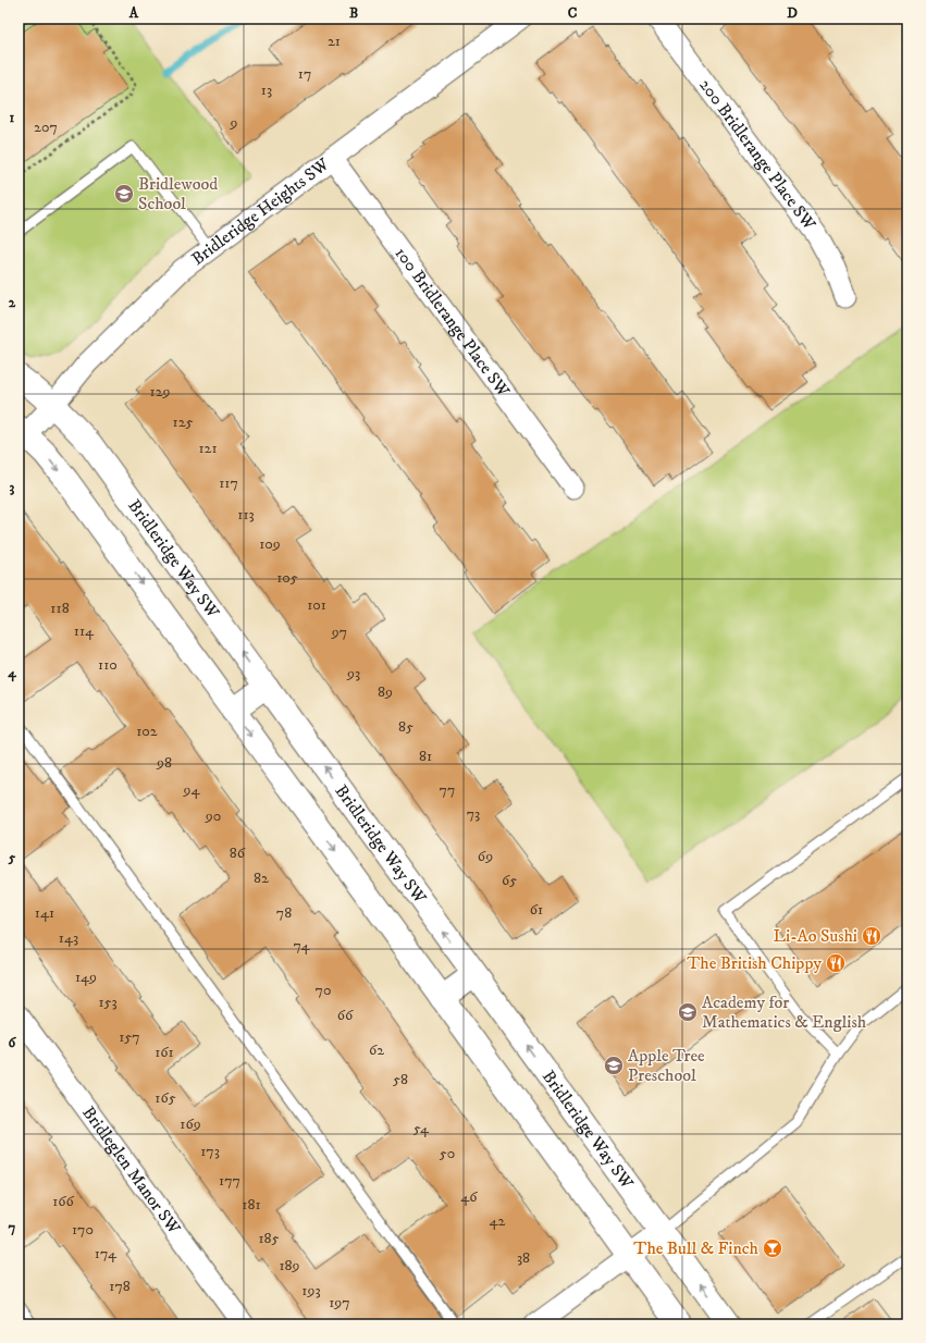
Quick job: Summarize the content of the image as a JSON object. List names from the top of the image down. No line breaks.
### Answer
{"streets":{"street":["200 Bridlerange Place SW","Bridleridge Heights SW","100 Bridlerange Place SW","Bridleridge Way SW","Bridleglen Manor SW"]},"crossings":[["Bridleridge Heights SW","100 Bridlerange Place SW"],["Bridleridge Heights SW","Bridleridge Way SW"]],"places":{"school or university":["Bridlewood School","Academy for Mathematics & English","Apple Tree Preschool"],"restaurant":["Li-Ao Sushi","The British Chippy"],"bar":["The Bull & Finch"]},"house_numbers":["21","17","13","9","207","129","125","121","117","113","109","105","101","118","114","97","110","93","89","85","102","81","98","94","77","73","90","86","69","82","65","61","141","78","143","74","149","70","153","66","157","62","161","58","165","169","54","173","50","177","46","166","181","42","170","185","174","38","189","178","193","197"],"grid":{"columns":["A","B","C","D"],"rows":["1","2","3","4","5","6","7"]}}
